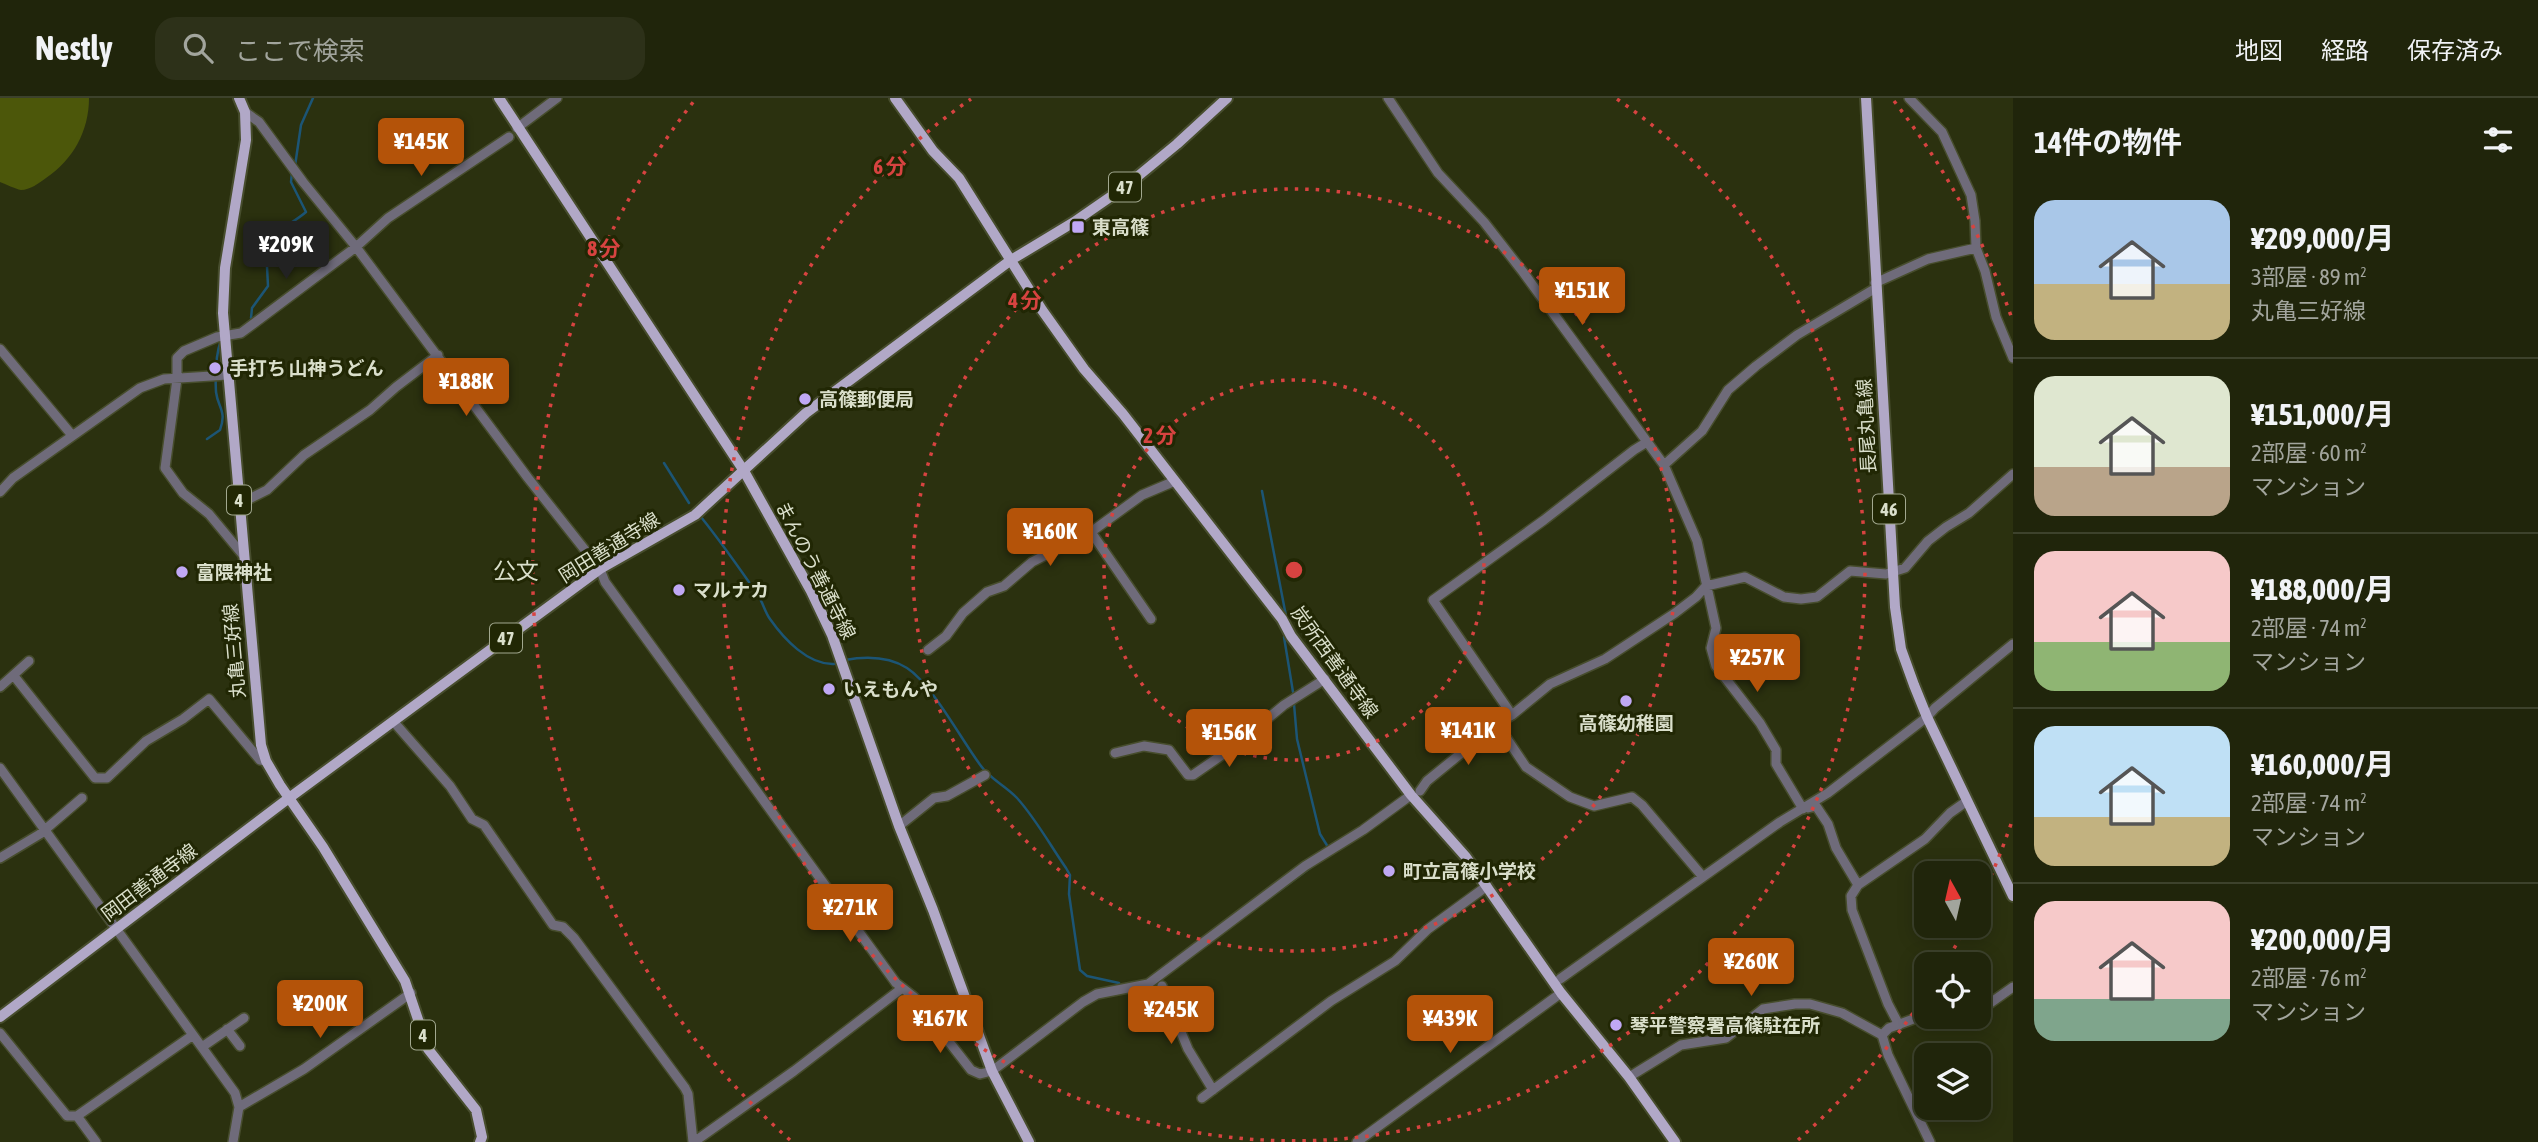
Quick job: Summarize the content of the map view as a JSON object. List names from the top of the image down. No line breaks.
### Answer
{"streets":{"main road":["47","長尾丸亀線","4","46","岡田善通寺線","まんのう善通寺線","丸亀三好線","炭所西善通寺線"]},"crossings":[["岡田善通寺線","まんのう善通寺線"],["岡田善通寺線","丸亀三好線"],["岡田善通寺線","炭所西善通寺線"]],"districts":["公文"],"places":{"transit":["東高篠"],"other":["手打ち 山神うどん","高篠郵便局","富隈神社","マルナカ","いえもんや","高篠幼稚園","町立高篠小学校","琴平警察署高篠駐在所"]},"north":"top","page":{"header":"Nestly","search":"ここで検索","nav":["地図","経路","保存済み"],"heading":"14件の物件","price":["¥145K","¥209K","¥151K","¥188K","¥160K","¥257K","¥141K","¥156K","¥271K","¥260K","¥200K","¥245K","¥167K","¥439K"],"list":[{"name":"¥209,000/月","note":"3部屋 · 89 m² · 丸亀三好線"},{"name":"¥151,000/月","note":"2部屋 · 60 m² · マンション"},{"name":"¥188,000/月","note":"2部屋 · 74 m² · マンション"},{"name":"¥160,000/月","note":"2部屋 · 74 m² · マンション"},{"name":"¥200,000/月","note":"2部屋 · 76 m² · マンション"}]},"rings":["6 分","8 分","4 分","2 分"]}
